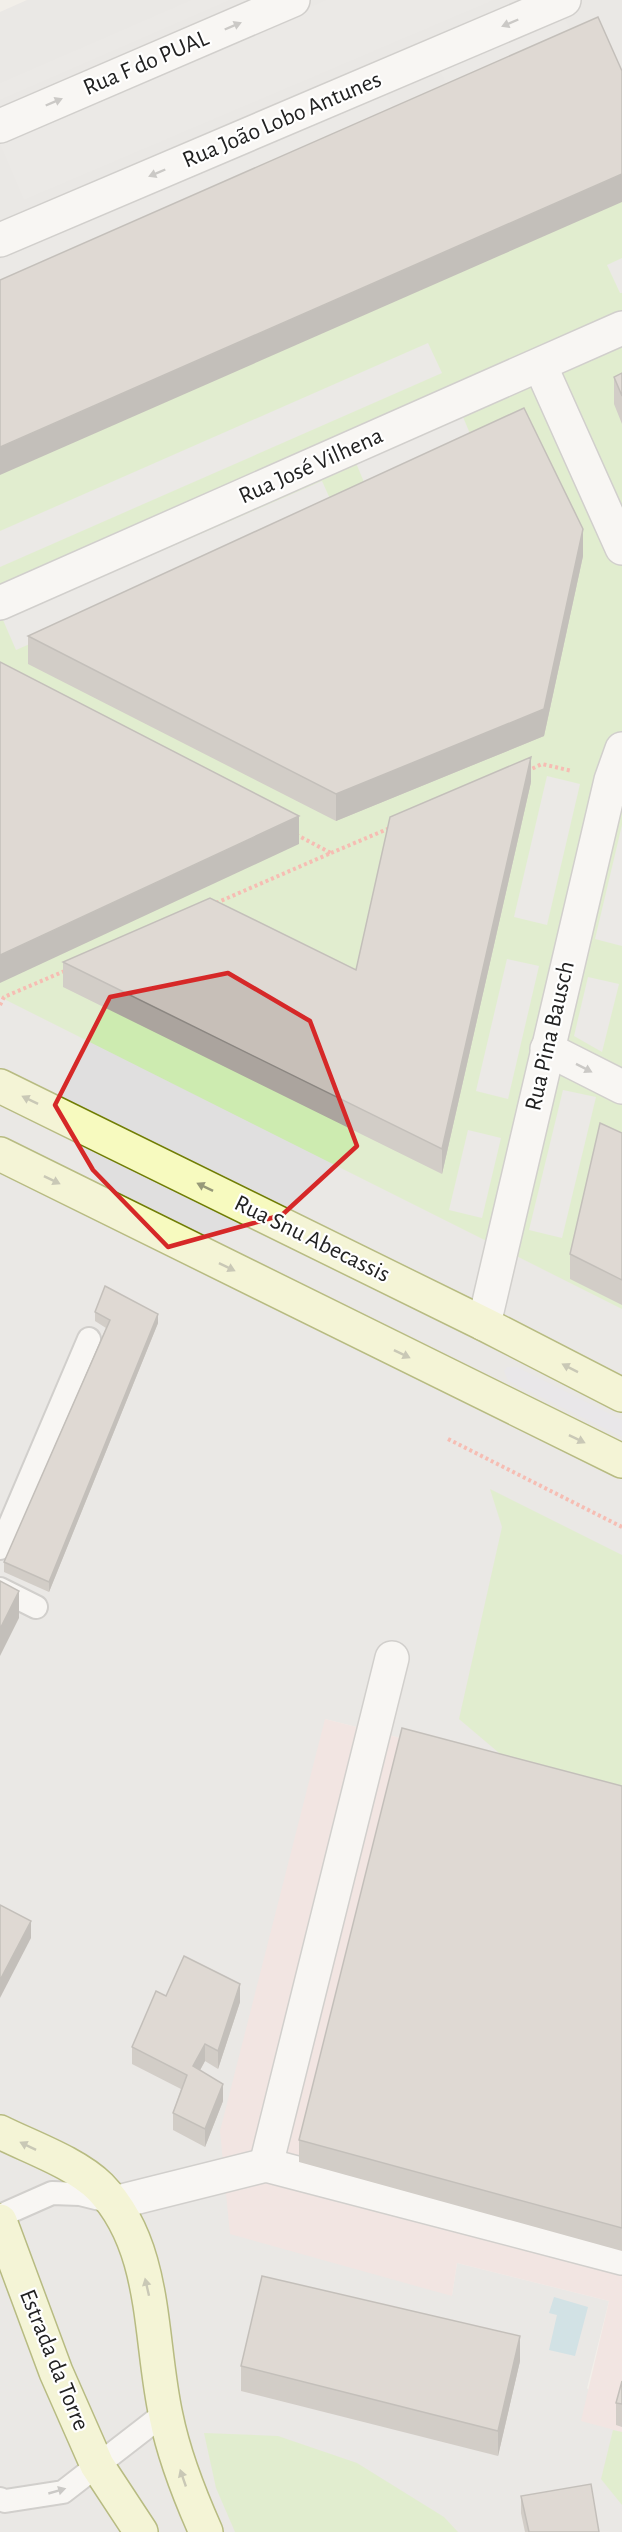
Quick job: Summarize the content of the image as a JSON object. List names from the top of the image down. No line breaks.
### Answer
{"streets":{"street":["Rua F do PUAL","Rua João Lobo Antunes","Rua José Vilhena","Rua Pina Bausch","Rua Snu Abecassis","Estrada da Torre"]},"crossings":[["Rua Pina Bausch","Rua Snu Abecassis"]],"one_way":["Rua F do PUAL","Rua João Lobo Antunes"]}
